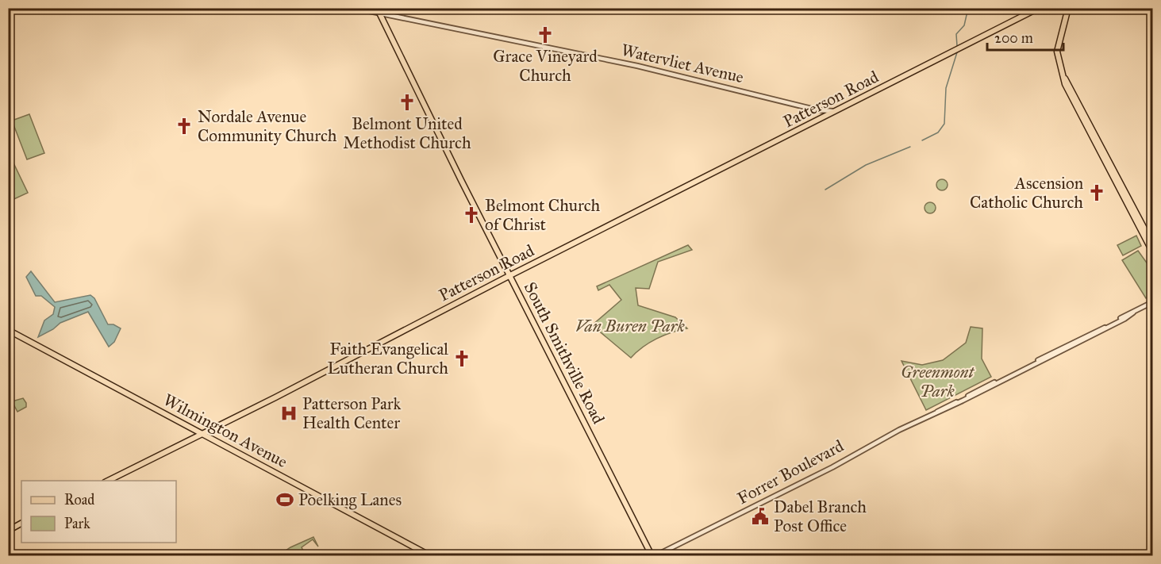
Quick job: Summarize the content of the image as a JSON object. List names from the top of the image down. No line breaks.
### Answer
{"streets":{"main road":["Patterson Road","South Smithville Road","Wilmington Avenue"],"street":["Watervliet Avenue","Forrer Boulevard"]},"crossings":[["Watervliet Avenue","Patterson Road"],["Watervliet Avenue","South Smithville Road"],["Patterson Road","South Smithville Road"],["Patterson Road","Wilmington Avenue"]],"parks":["Van Buren Park","Greenmont Park"],"places":{"church":["Grace Vineyard Church","Belmont United Methodist Church","Nordale Avenue Community Church","Ascension Catholic Church","Belmont Church of Christ","Faith Evangelical Lutheran Church"],"hospital":["Patterson Park Health Center"],"sports":["Poelking Lanes"],"public building":["Dabel Branch Post Office"]},"legend":["Road","Park"],"scale_bar":"200 m"}
